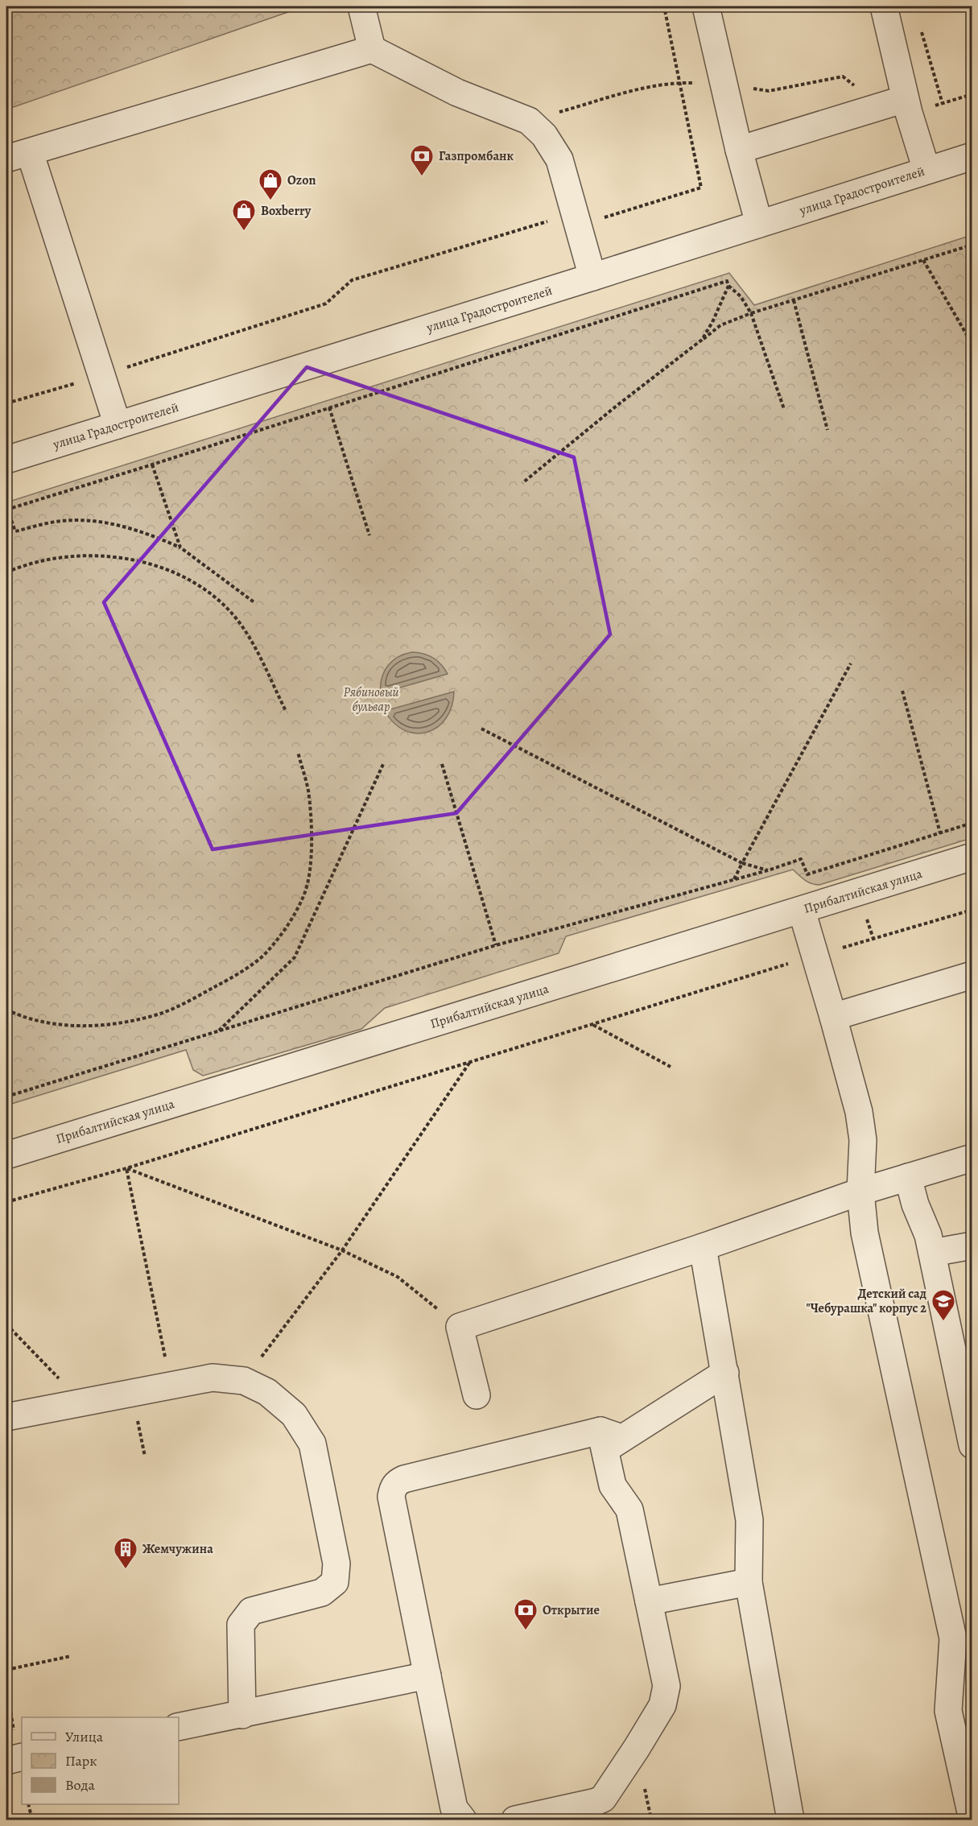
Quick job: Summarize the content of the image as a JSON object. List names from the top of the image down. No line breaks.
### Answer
{"streets":{"street":["улица Градостроителей","Прибалтийская улица"]},"parks":["Рябиновый бульвар"],"places":{"bank":["Газпромбанк","Открытие"],"shop":["Ozon","Boxberry"],"school or university":["Детский сад \"Чебурашка\" корпус 2"],"building":["Жемчужина"]},"legend":["Улица","Парк","Вода"]}
